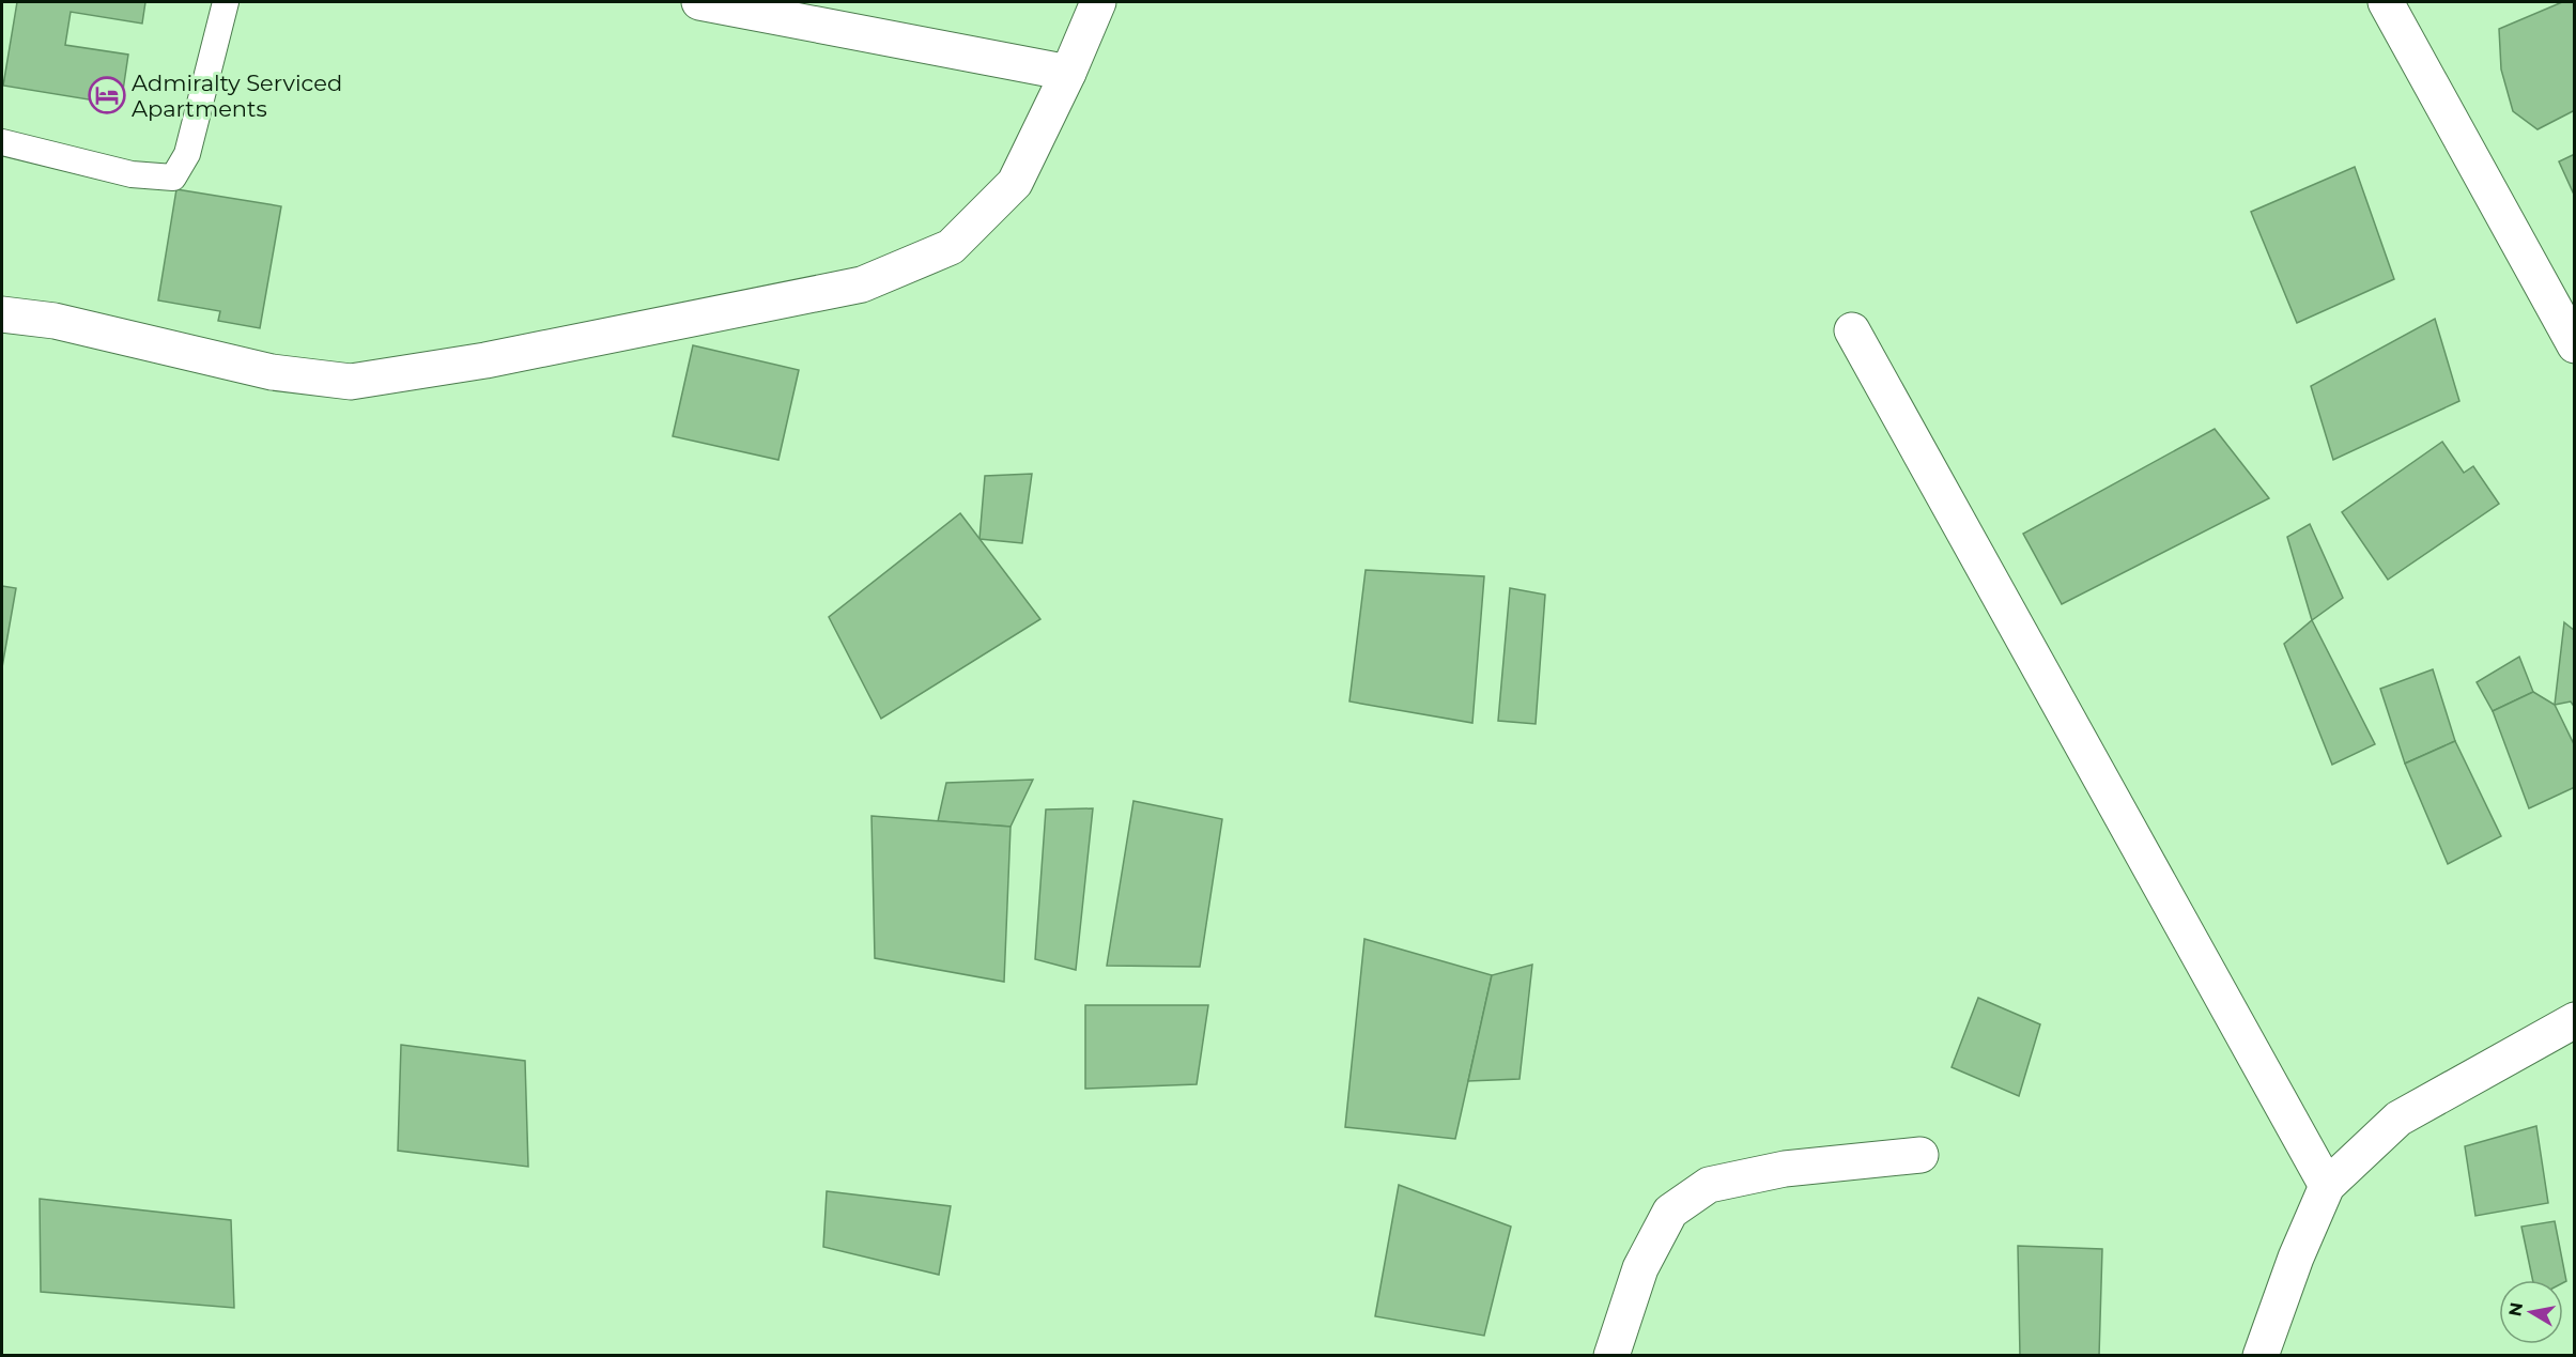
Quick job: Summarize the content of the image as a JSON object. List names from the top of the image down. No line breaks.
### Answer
{"places":{"hotel":["Admiralty Serviced Apartments"]},"north":"left"}
